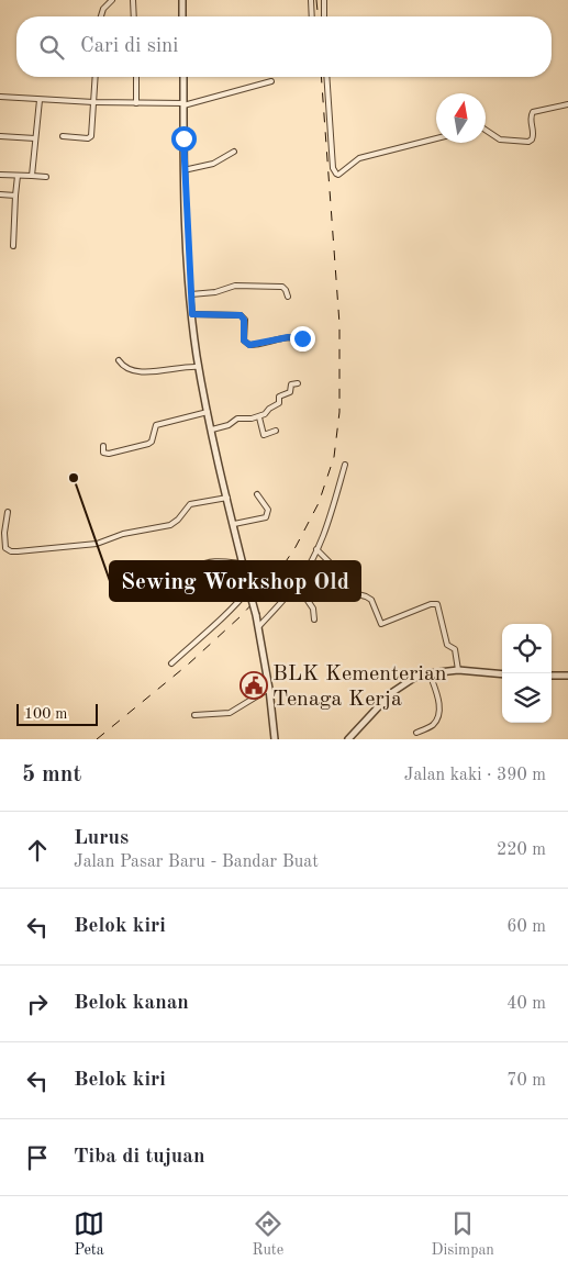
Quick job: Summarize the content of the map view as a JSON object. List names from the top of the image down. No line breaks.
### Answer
{"places":{"other":["Sewing Workshop Old"],"public building":["BLK Kementerian Tenaga Kerja"]},"scale_bar":"100 m","north":"top","page":{"search":"Cari di sini","scale":"100 m","heading":["5 mnt","Jalan kaki · 390 m"],"list":[["Lurus","Jalan Pasar Baru - Bandar Buat","220 m"],["Belok kiri","60 m"],["Belok kanan","40 m"],["Belok kiri","70 m"],"Tiba di tujuan"],"nav":["Peta","Rute","Disimpan"]}}
